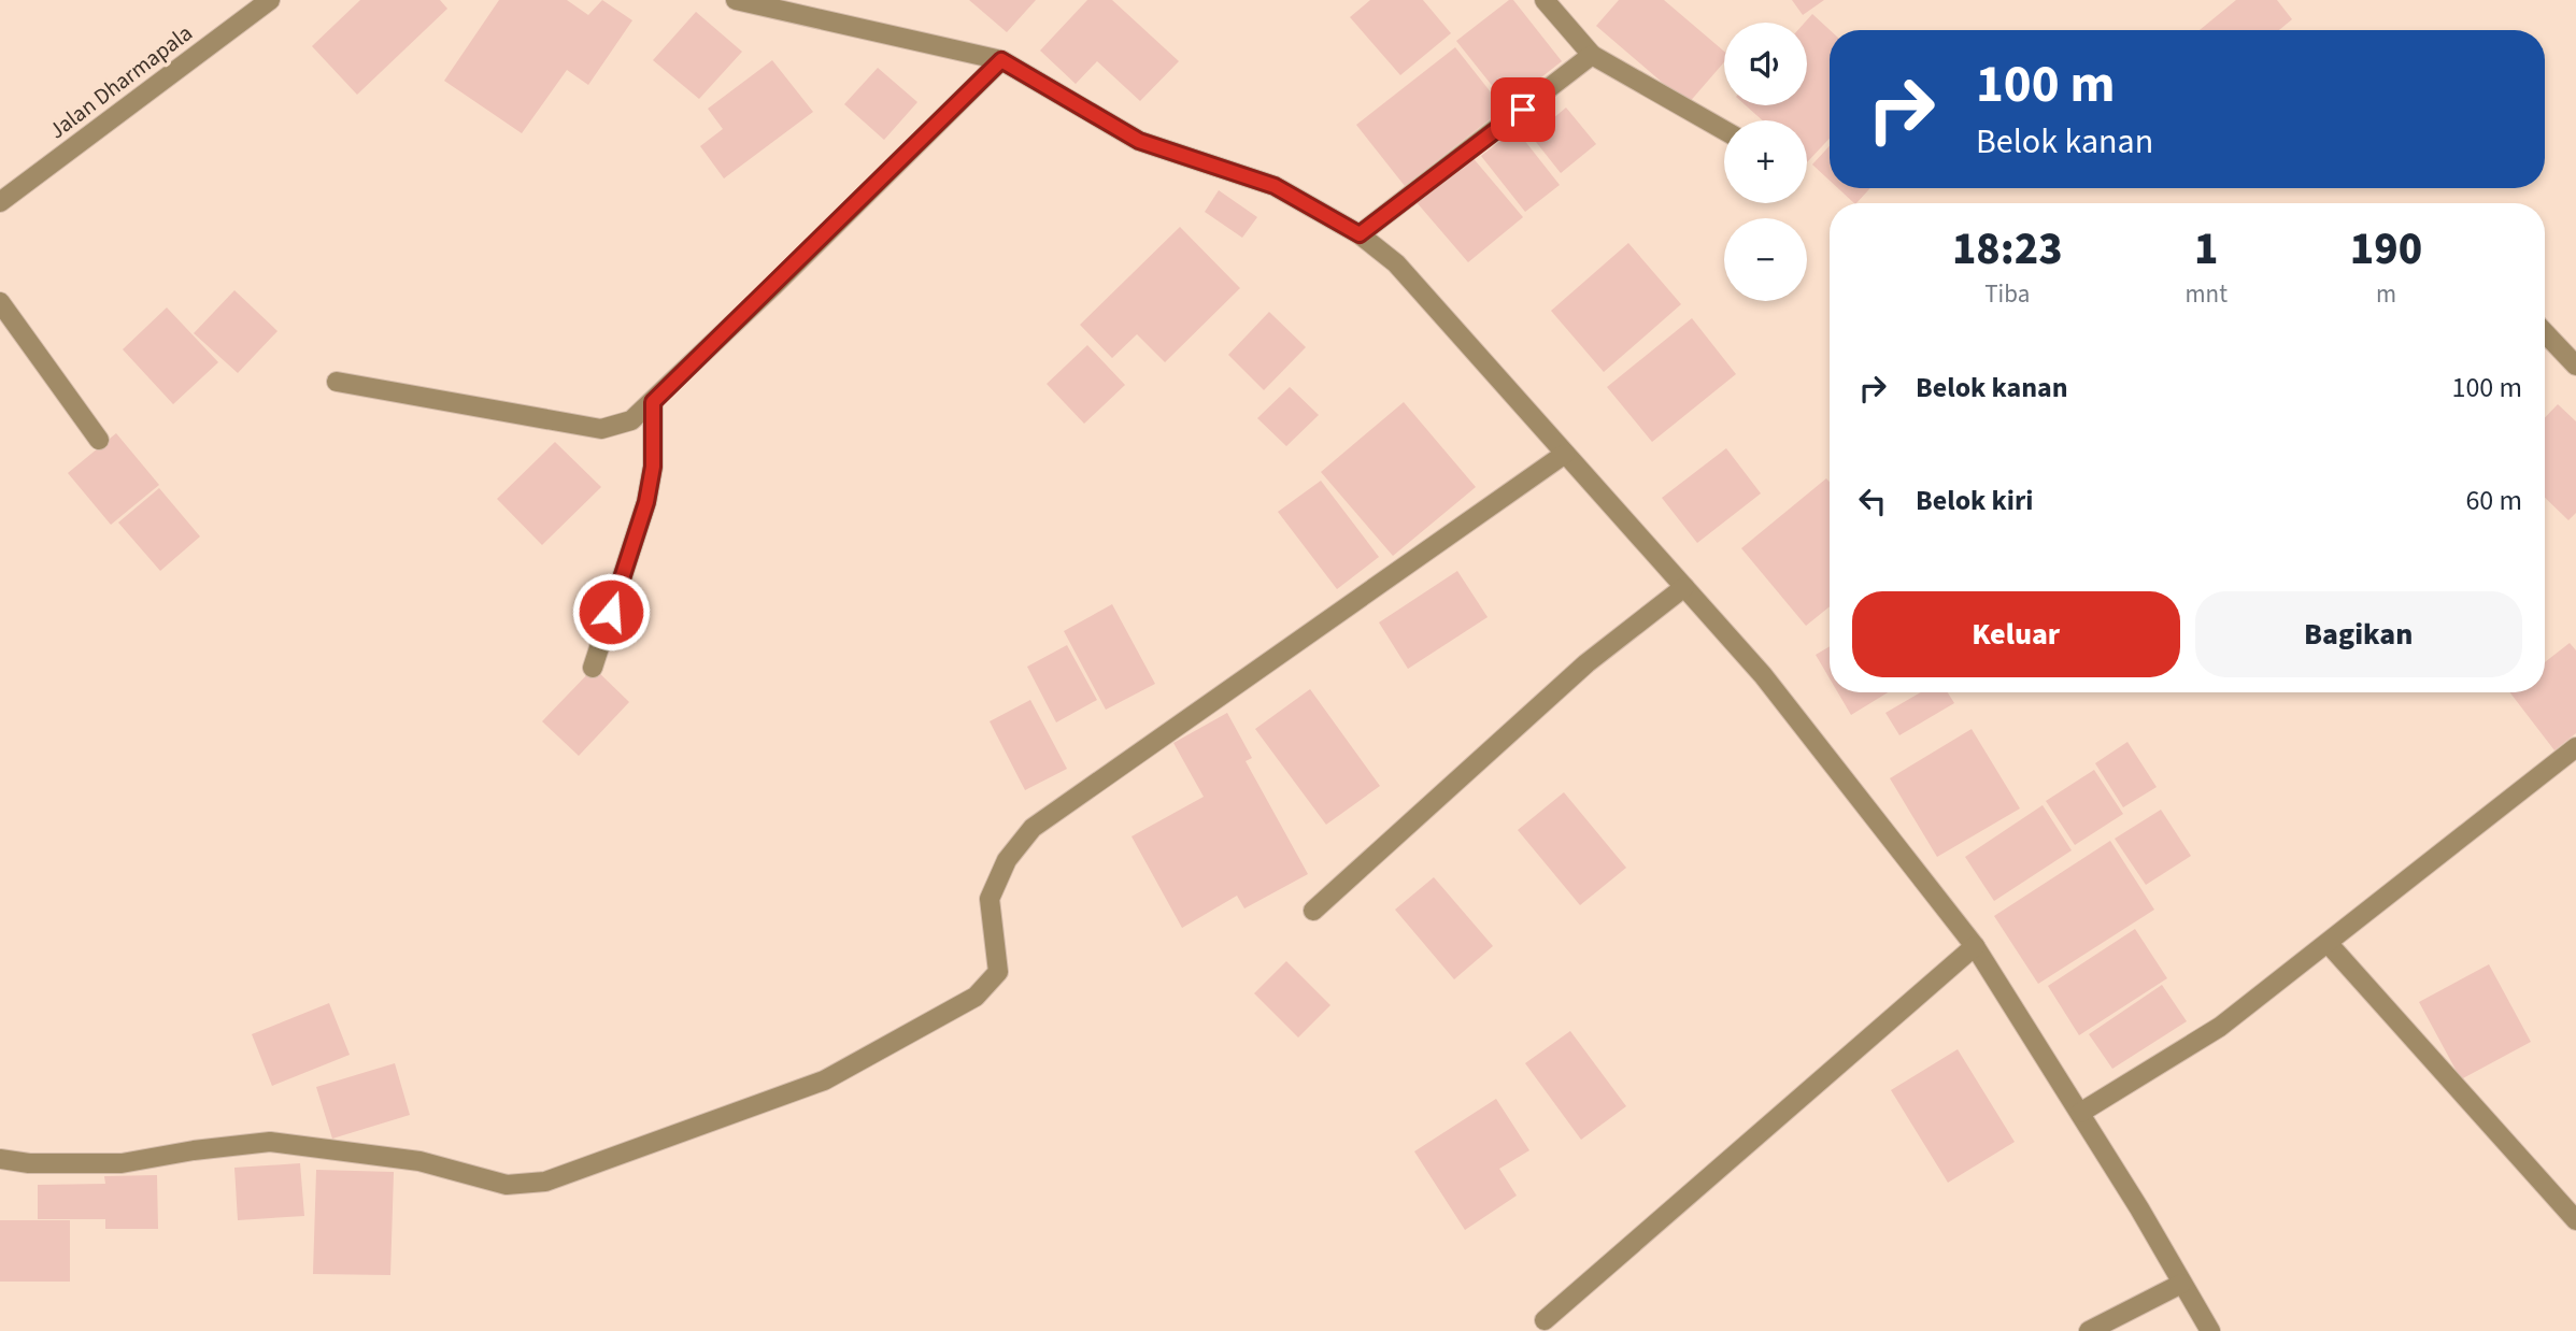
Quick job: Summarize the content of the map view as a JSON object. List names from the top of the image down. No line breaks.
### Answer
{"streets":{"street":["Jalan Dharmapala"]},"page":{"map_buttons":["+","−"],"turn":["100 m","Belok kanan"],"eta":["18:23","Tiba","1","mnt","190","m"],"list":[{"name":"Belok kanan","value":"100 m"},{"name":"Belok kiri","value":"60 m"}],"buttons":["Keluar","Bagikan"]}}
